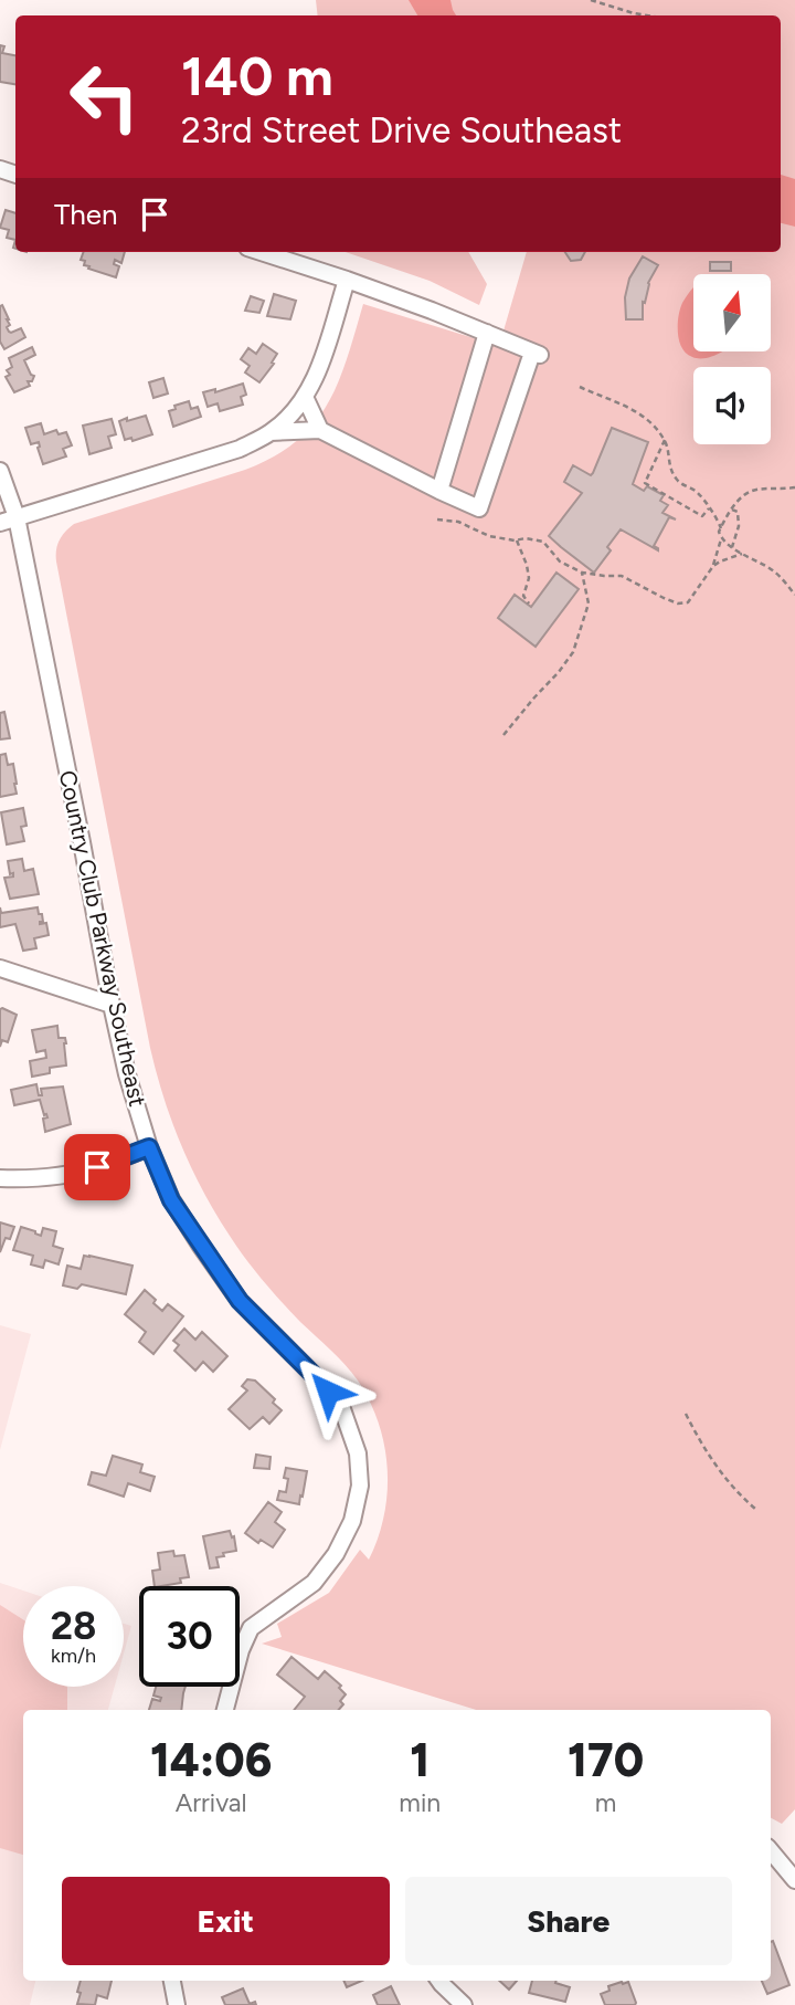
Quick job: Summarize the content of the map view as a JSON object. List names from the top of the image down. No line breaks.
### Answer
{"streets":{"street":["Country Club Parkway Southeast"]},"north":"top","page":{"turn":["140 m","23rd Street Drive Southeast"],"then":"Then","speed":"28 km/h","limit":"30","eta":["14:06","Arrival","1","min","170","m"],"buttons":["Exit","Share"]}}
